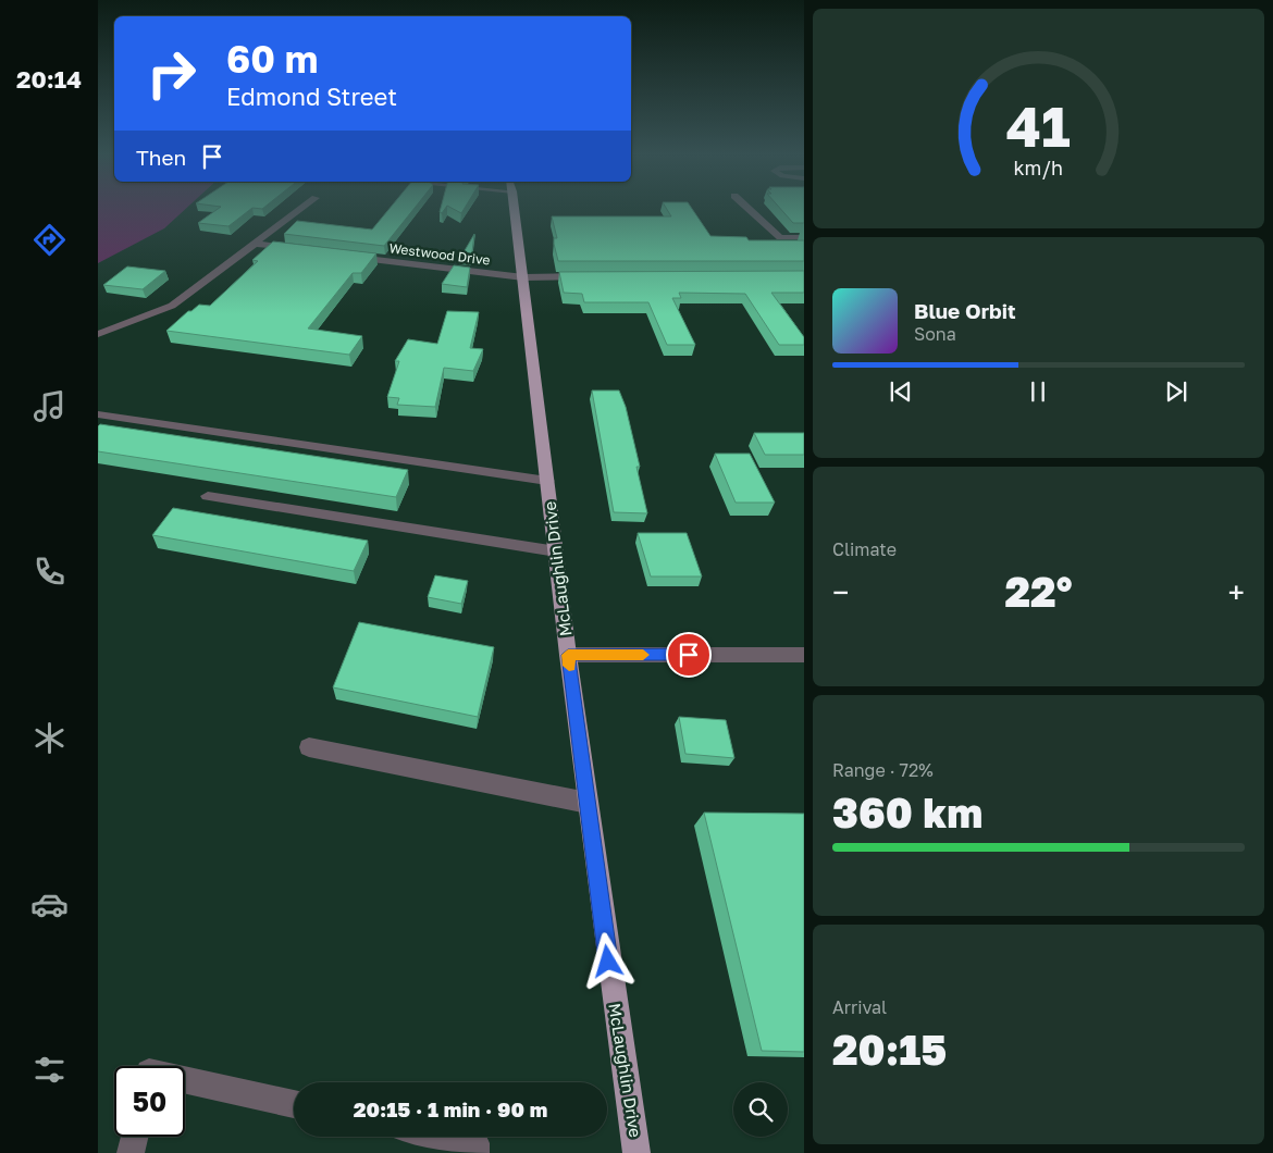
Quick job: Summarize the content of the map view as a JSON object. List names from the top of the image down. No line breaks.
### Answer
{"streets":{"main road":["McLaughlin Drive"],"street":["Westwood Drive"]},"crossings":[["Westwood Drive","McLaughlin Drive"]],"page":{"tabs":"20:14","turn":["60 m","Edmond Street"],"then":"Then","song":["Blue Orbit","Sona"],"tile":["Climate",["Range · 72%","360 km"],["Arrival","20:15"]],"heat":["−","22°","+"],"limit":"50","trip":"20:15 · 1 min · 90 m","gauge":["41","km/h"]}}
